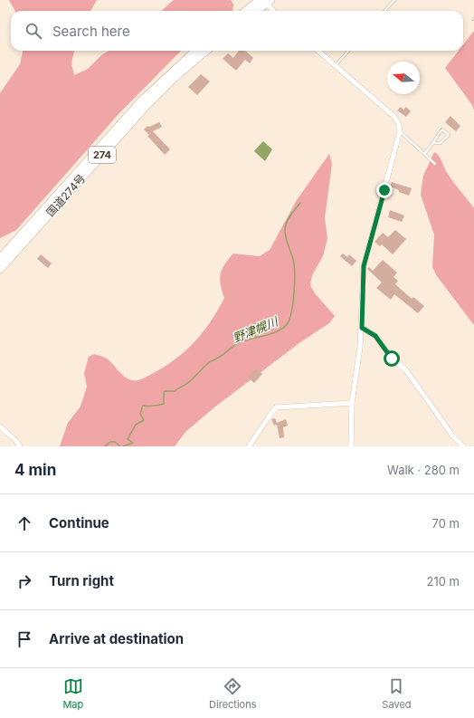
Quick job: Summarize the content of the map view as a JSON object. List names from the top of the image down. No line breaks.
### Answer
{"streets":{"highway":["274","国道274号"]},"water":["野津幌川"],"north":"left","page":{"search":"Search here","heading":["4 min","Walk · 280 m"],"list":[["Continue","70 m"],["Turn right","210 m"],"Arrive at destination"],"nav":["Map","Directions","Saved"]}}
